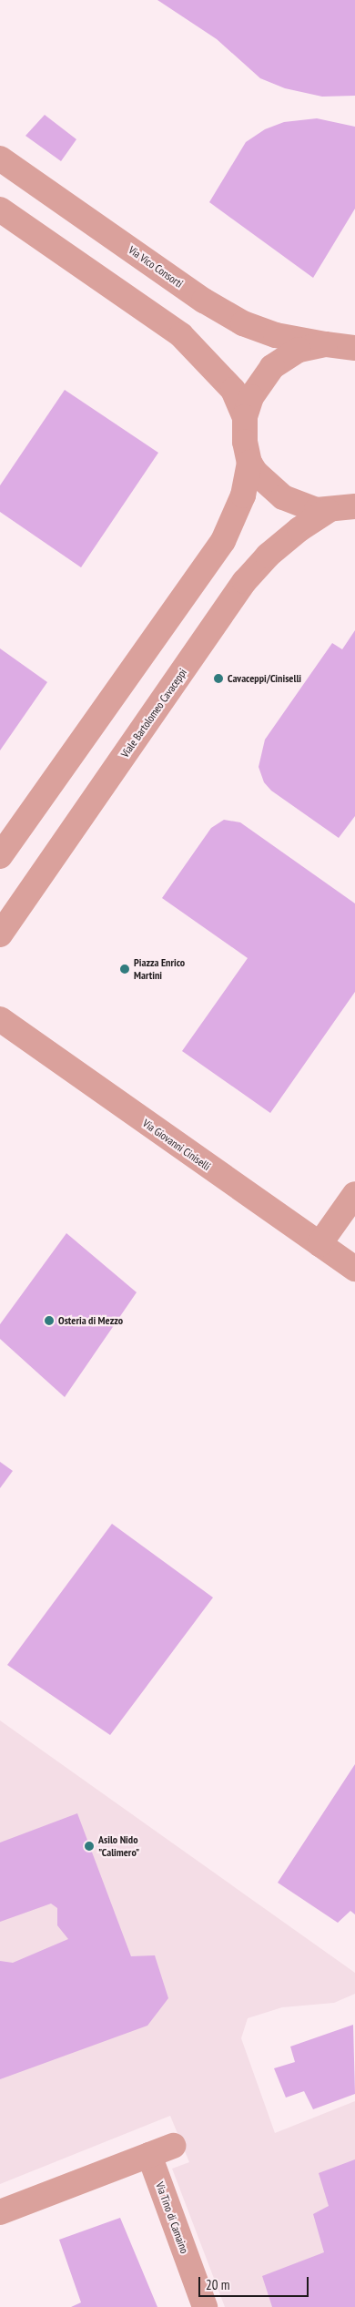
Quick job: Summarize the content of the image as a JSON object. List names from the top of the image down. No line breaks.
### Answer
{"streets":{"street":["Via Vico Consorti","Viale Bartolomeo Cavaceppi","Via Giovanni Ciniselli","Via Tino di Camaino"]},"places":["Cavaceppi/Ciniselli","Piazza Enrico Martini","Osteria di Mezzo","Asilo Nido \"Calimero\""],"scale_bar":"20 m"}
